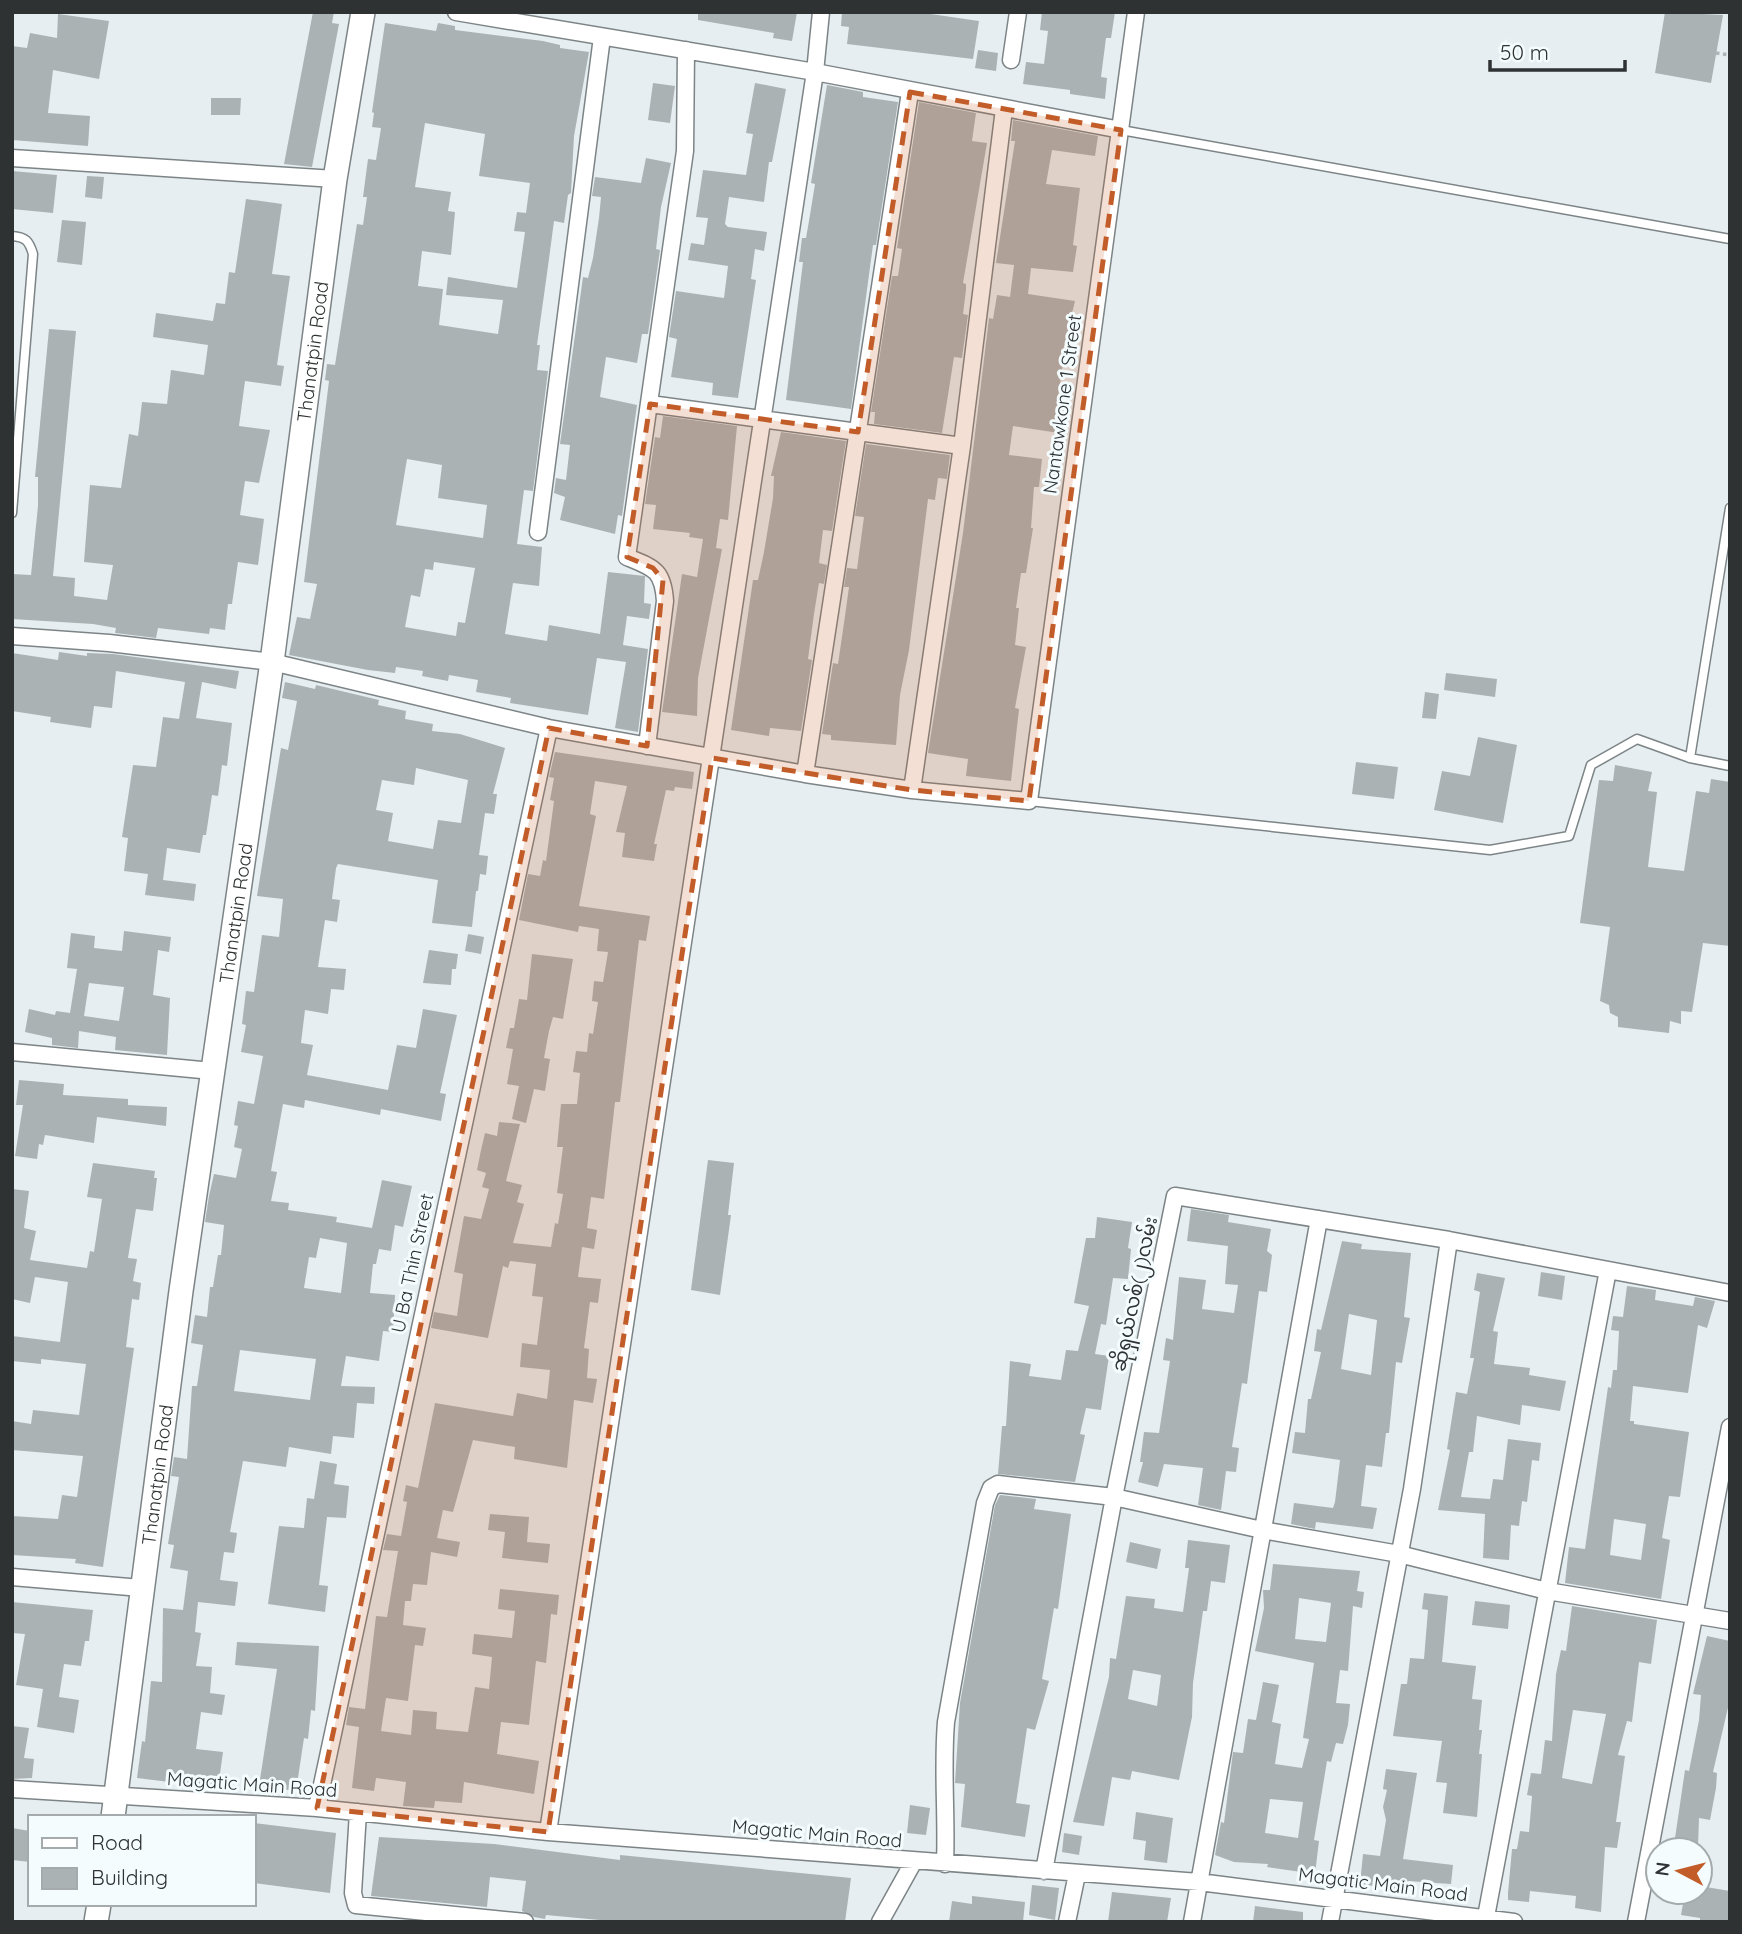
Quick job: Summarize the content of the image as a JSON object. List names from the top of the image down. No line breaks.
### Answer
{"streets":{"main road":["Thanatpin Road"],"street":["Nantawkone 1 Street","U Ba Thin Street","ဆိုရှယ်လစ်(၂)လမ်း","Magatic Main Road"]},"crossings":[["Thanatpin Road","Magatic Main Road"],["U Ba Thin Street","Magatic Main Road"],["ဆိုရှယ်လစ်(၂)လမ်း","Magatic Main Road"]],"legend":["Road","Building"],"scale_bar":"50 m","north":"left"}
